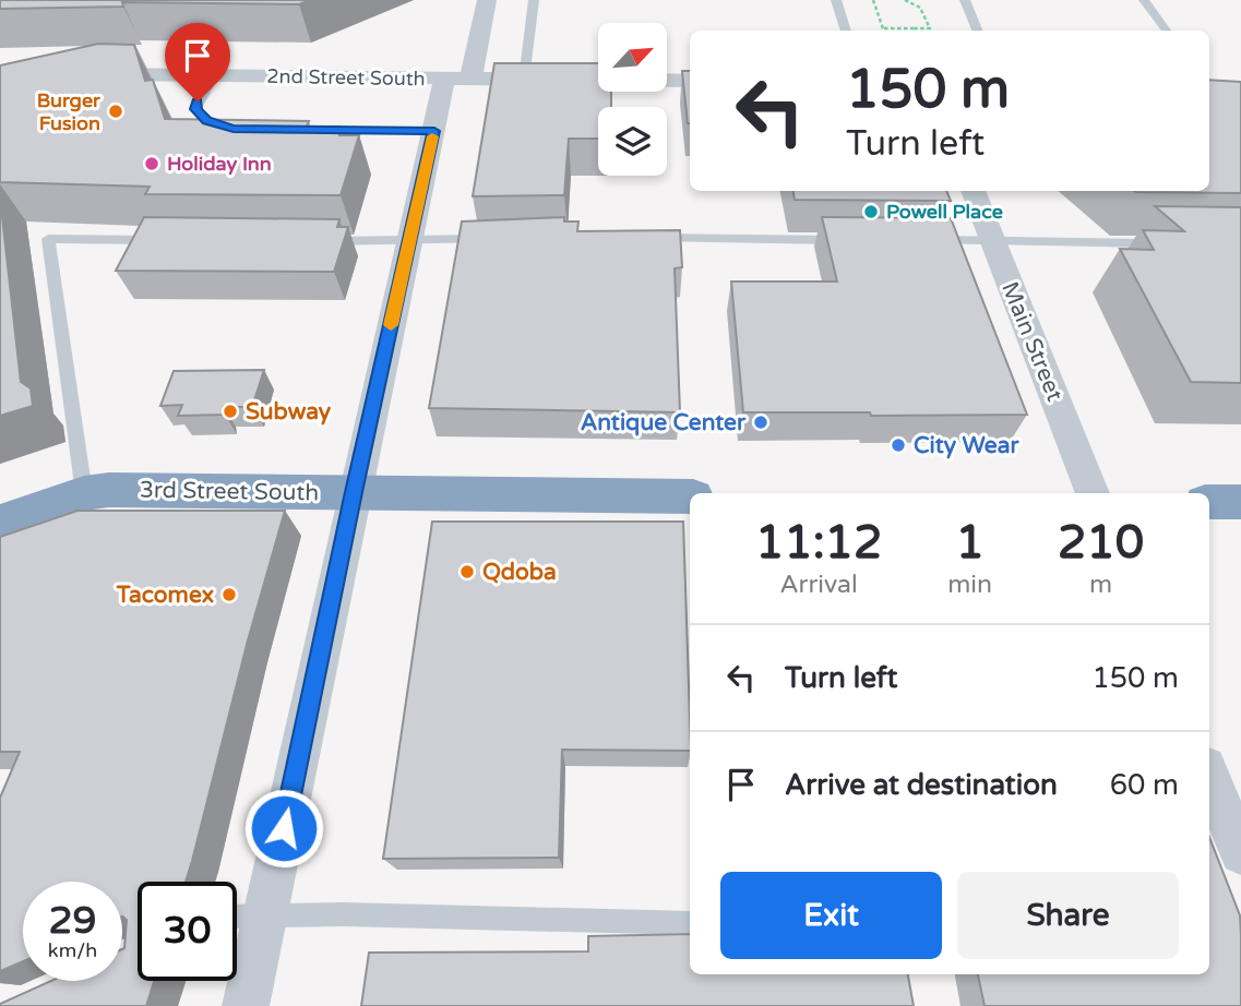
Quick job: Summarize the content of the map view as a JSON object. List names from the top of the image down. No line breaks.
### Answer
{"streets":{"highway":["3rd Street South"],"street":["2nd Street South","Main Street"]},"places":["Burger Fusion","Holiday Inn","Powell Place","Subway","Antique Center","City Wear","Qdoba","Tacomex"],"north":"top right","page":{"turn":["150 m","Turn left"],"eta":["11:12","Arrival","1","min","210","m"],"list":[{"name":"Turn left","value":"150 m"},{"name":"Arrive at destination","value":"60 m"}],"buttons":["Exit","Share"],"speed":"29 km/h","limit":"30"}}
